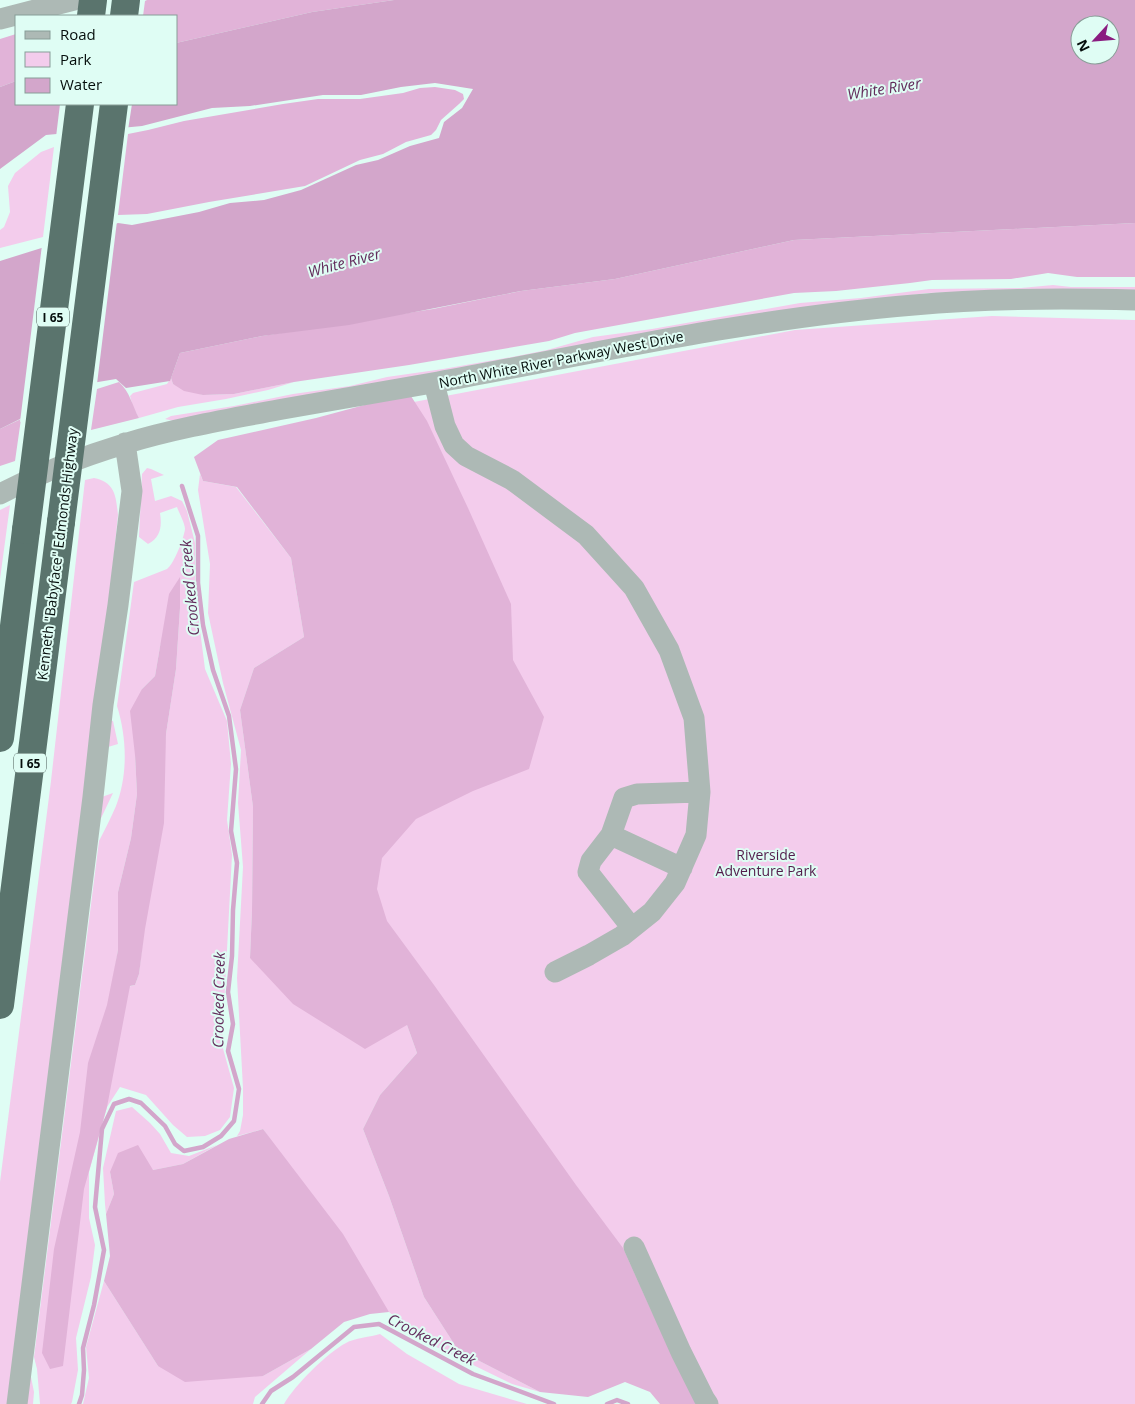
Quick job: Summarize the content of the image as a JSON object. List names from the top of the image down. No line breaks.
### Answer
{"streets":{"highway":["I 65","Kenneth \"Babyface\" Edmonds Highway"],"street":["North White River Parkway West Drive"]},"water":["White River","Crooked Creek"],"parks":["Riverside Adventure Park"],"legend":["Road","Park","Water"],"north":"bottom left"}
